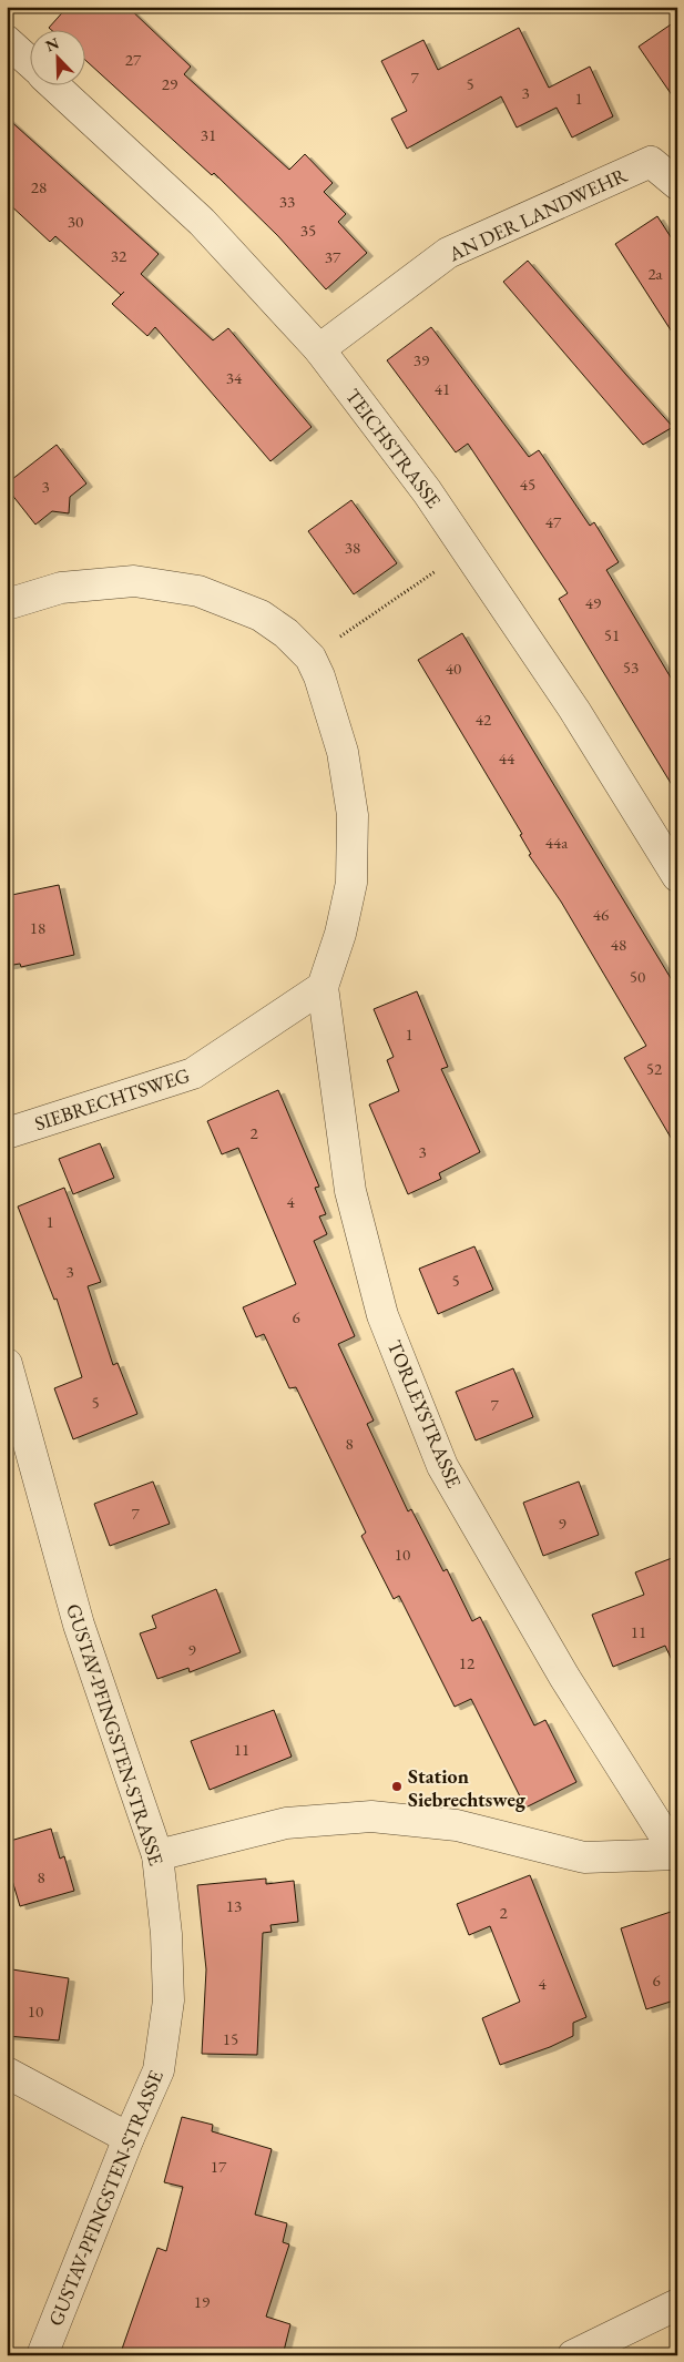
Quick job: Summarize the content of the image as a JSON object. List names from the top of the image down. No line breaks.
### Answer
{"streets":{"street":["AN DER LANDWEHR","TEICHSTRASSE","SIEBRECHTSWEG","TORLEYSTRASSE","GUSTAV-PFINGSTEN-STRASSE"]},"crossings":[["AN DER LANDWEHR","TEICHSTRASSE"],["SIEBRECHTSWEG","TORLEYSTRASSE"]],"places":["Station Siebrechtsweg"],"house_numbers":["27","7","29","5","3","1","31","28","33","30","35","32","37","2a","39","34","41","45","3","47","38","49","51","53","40","42","44","44a","46","18","48","50","1","52","2","3","4","1","3","5","6","5","7","8","7","9","10","11","9","12","11","8","13","2","6","4","10","15","17","19"],"north":"top left"}
